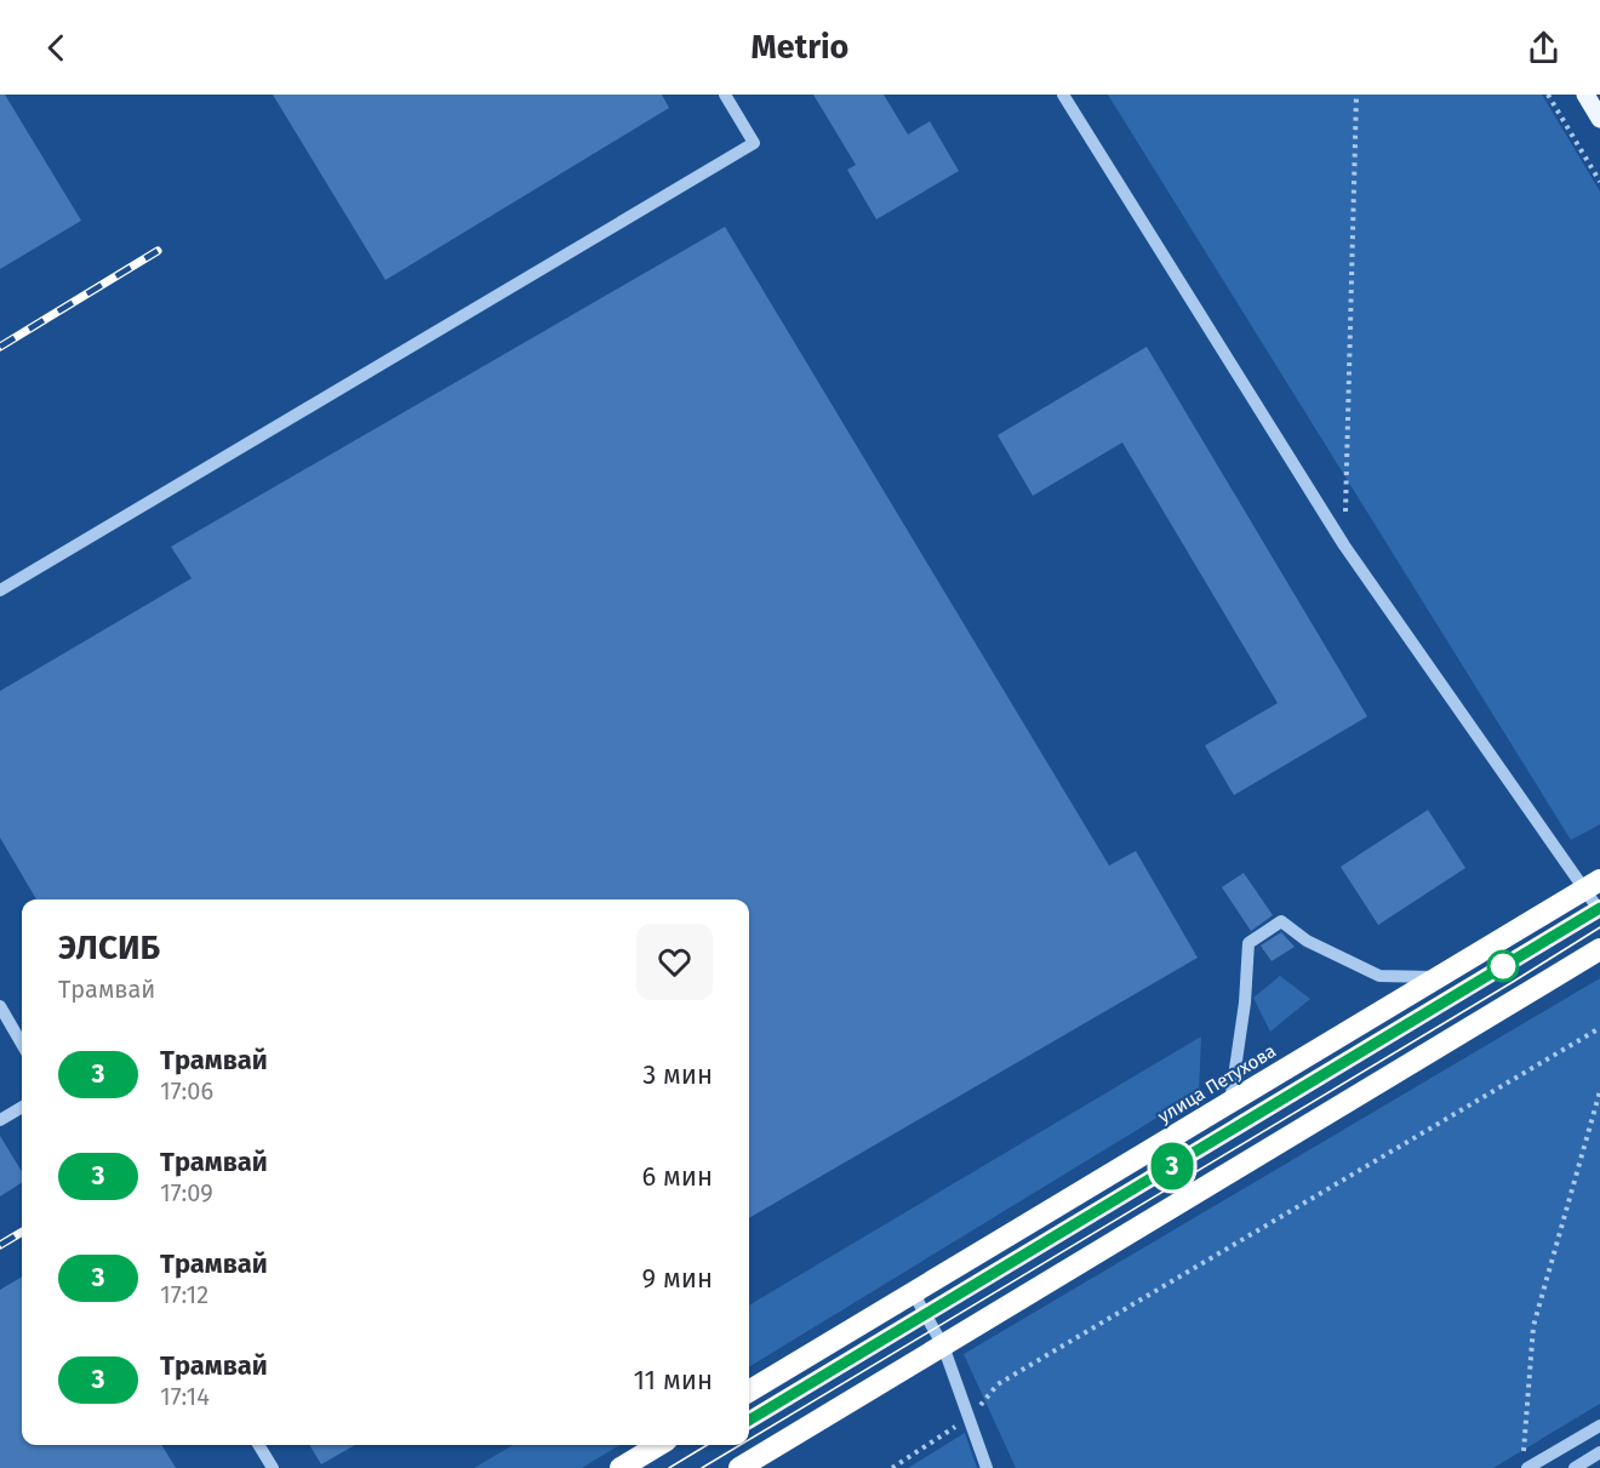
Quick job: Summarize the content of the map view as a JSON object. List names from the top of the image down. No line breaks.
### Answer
{"streets":{"highway":["улица Петухова"]},"lines":["tram line 3"],"page":{"header":"Metrio","on_map":"3","heading":["ЭЛСИБ","Трамвай"],"list":[{"mark":"3","name":"Трамвай","note":"17:06","value":"3 мин"},{"mark":"3","name":"Трамвай","note":"17:09","value":"6 мин"},{"mark":"3","name":"Трамвай","note":"17:12","value":"9 мин"},{"mark":"3","name":"Трамвай","note":"17:14","value":"11 мин"}]}}
